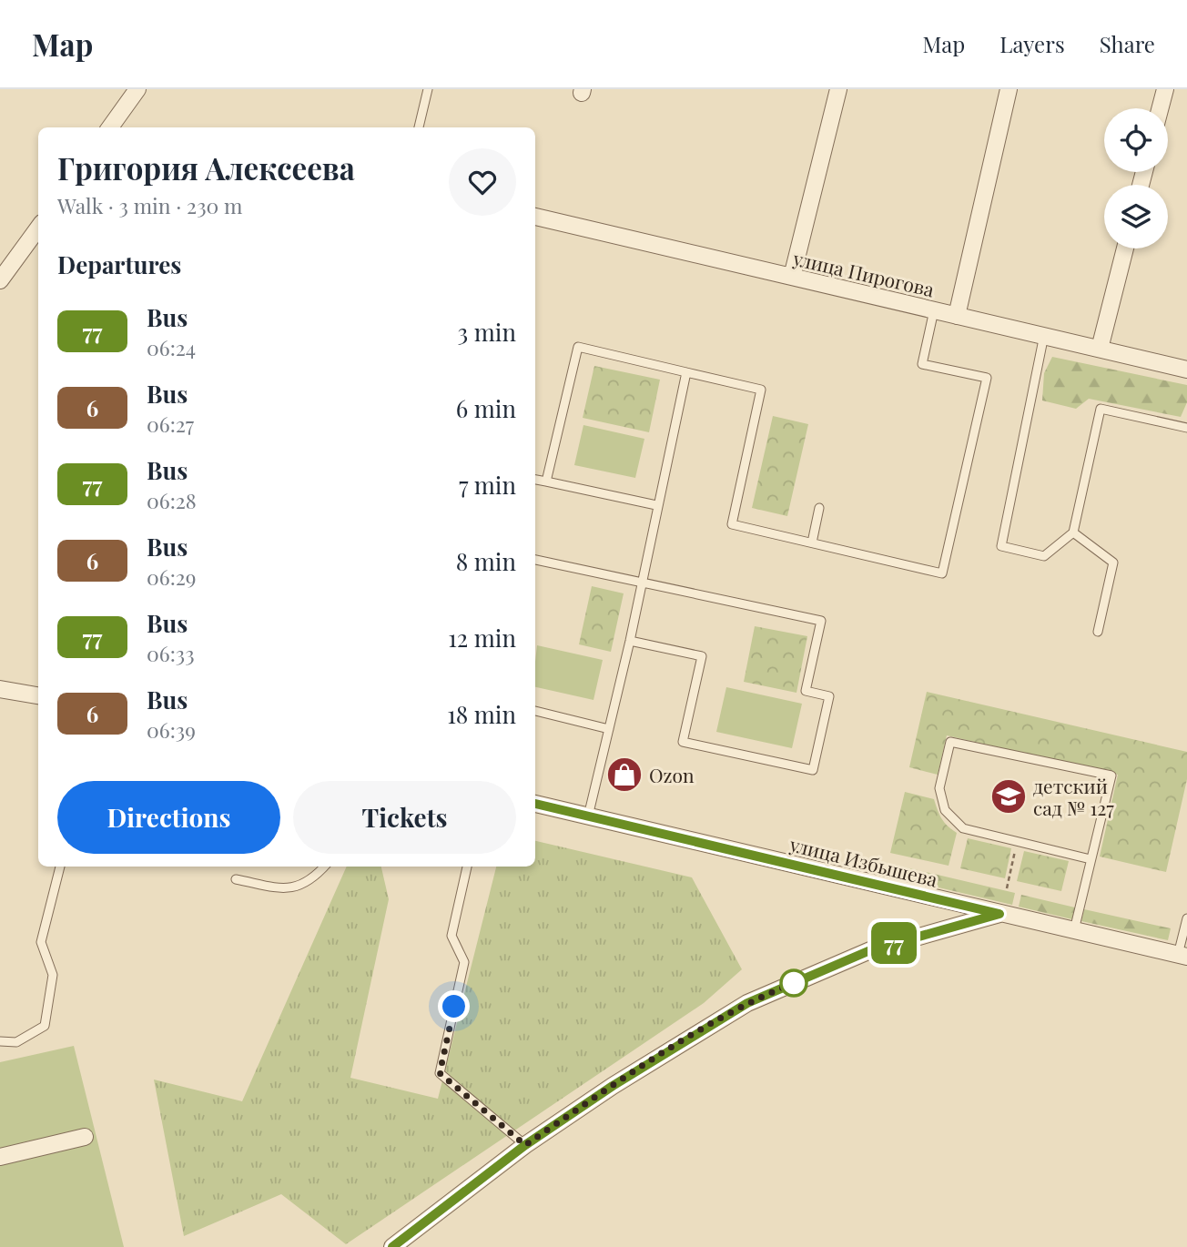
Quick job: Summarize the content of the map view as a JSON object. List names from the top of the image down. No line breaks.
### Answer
{"streets":{"street":["улица Пирогова","улица Избышева"]},"places":{"shop":["Ozon"],"school or university":["детский сад № 127"]},"lines":["bus line 77"],"page":{"header":"Map","nav":["Map","Layers","Share"],"on_map":"77","heading":[["Григория Алексеева","Walk · 3 min · 230 m"],"Departures"],"list":[{"mark":"77","name":"Bus","note":"06:24","value":"3 min"},{"mark":"6","name":"Bus","note":"06:27","value":"6 min"},{"mark":"77","name":"Bus","note":"06:28","value":"7 min"},{"mark":"6","name":"Bus","note":"06:29","value":"8 min"},{"mark":"77","name":"Bus","note":"06:33","value":"12 min"},{"mark":"6","name":"Bus","note":"06:39","value":"18 min"}],"buttons":["Directions","Tickets"]}}
